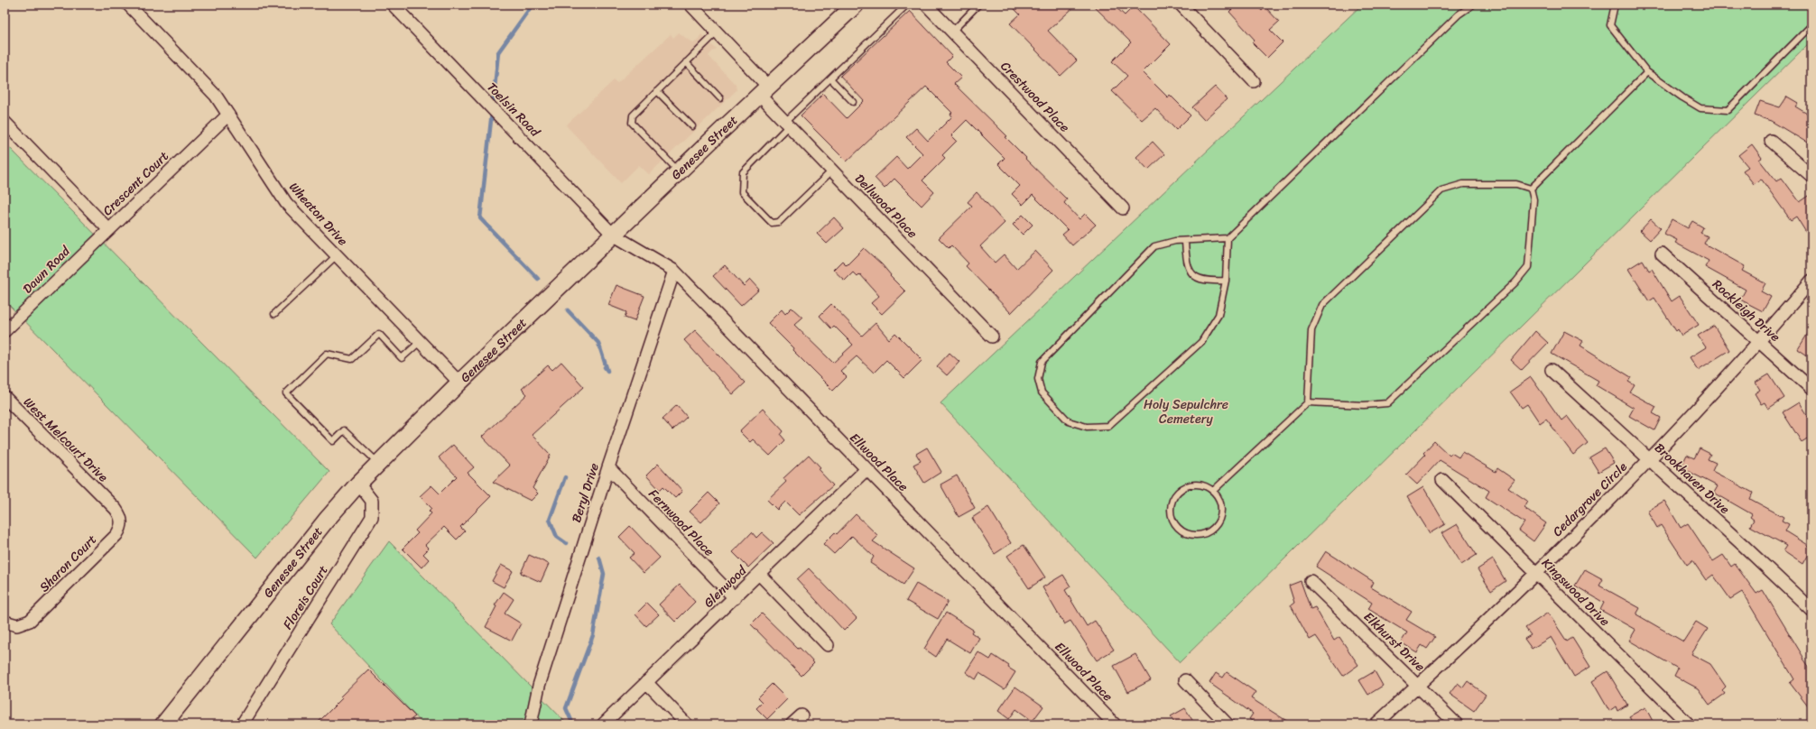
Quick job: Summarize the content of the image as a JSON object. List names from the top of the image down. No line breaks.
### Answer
{"streets":{"main road":["Genesee Street"],"street":["Crestwood Place","Toelsin Road","Crescent Court","Dellwood Place","Wheaton Drive","Dawn Road","Rockleigh Drive","West Melcourt Drive","Ellwood Place","Brookhaven Drive","Beryl Drive","Cedargrove Circle","Fernwood Place","Sharon Court","Glenwood","Kingswood Drive","Floreis Court","Elkhurst Drive"]},"crossings":[["Toelsin Road","Genesee Street"],["Toelsin Road","Ellwood Place"],["Genesee Street","Dellwood Place"],["Genesee Street","Wheaton Drive"],["Genesee Street","Ellwood Place"],["Genesee Street","Floreis Court"],["Crescent Court","Wheaton Drive"],["Crescent Court","Dawn Road"],["Rockleigh Drive","Cedargrove Circle"],["West Melcourt Drive","Sharon Court"],["Ellwood Place","Beryl Drive"],["Ellwood Place","Glenwood"],["Brookhaven Drive","Cedargrove Circle"],["Beryl Drive","Fernwood Place"],["Cedargrove Circle","Kingswood Drive"],["Cedargrove Circle","Elkhurst Drive"],["Fernwood Place","Glenwood"]],"parks":["Holy Sepulchre Cemetery"]}
